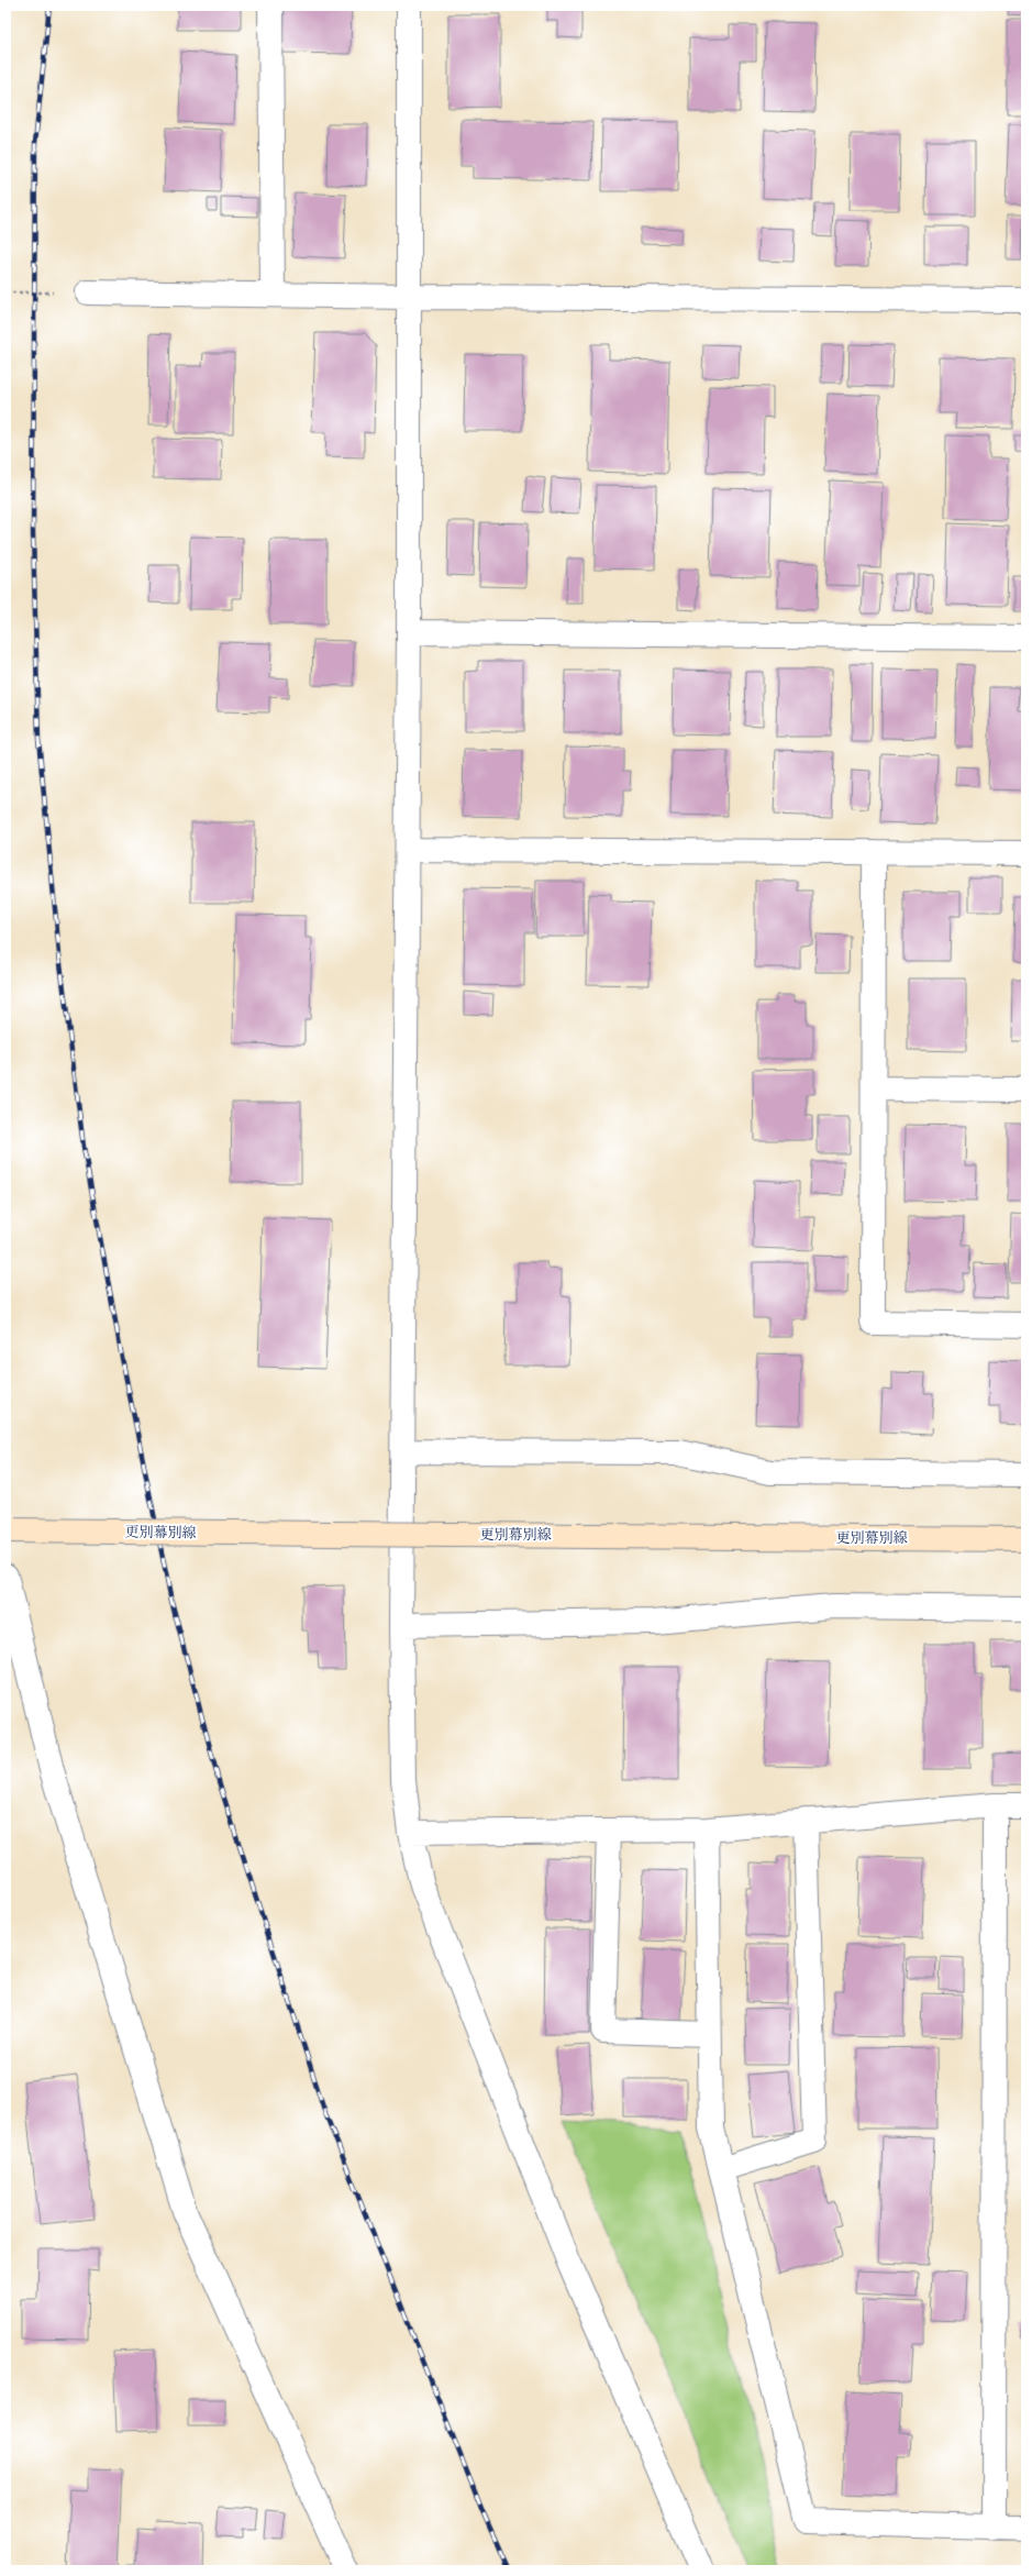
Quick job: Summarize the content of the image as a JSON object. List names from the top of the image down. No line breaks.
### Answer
{"streets":{"main road":["更別幕別線"]}}
